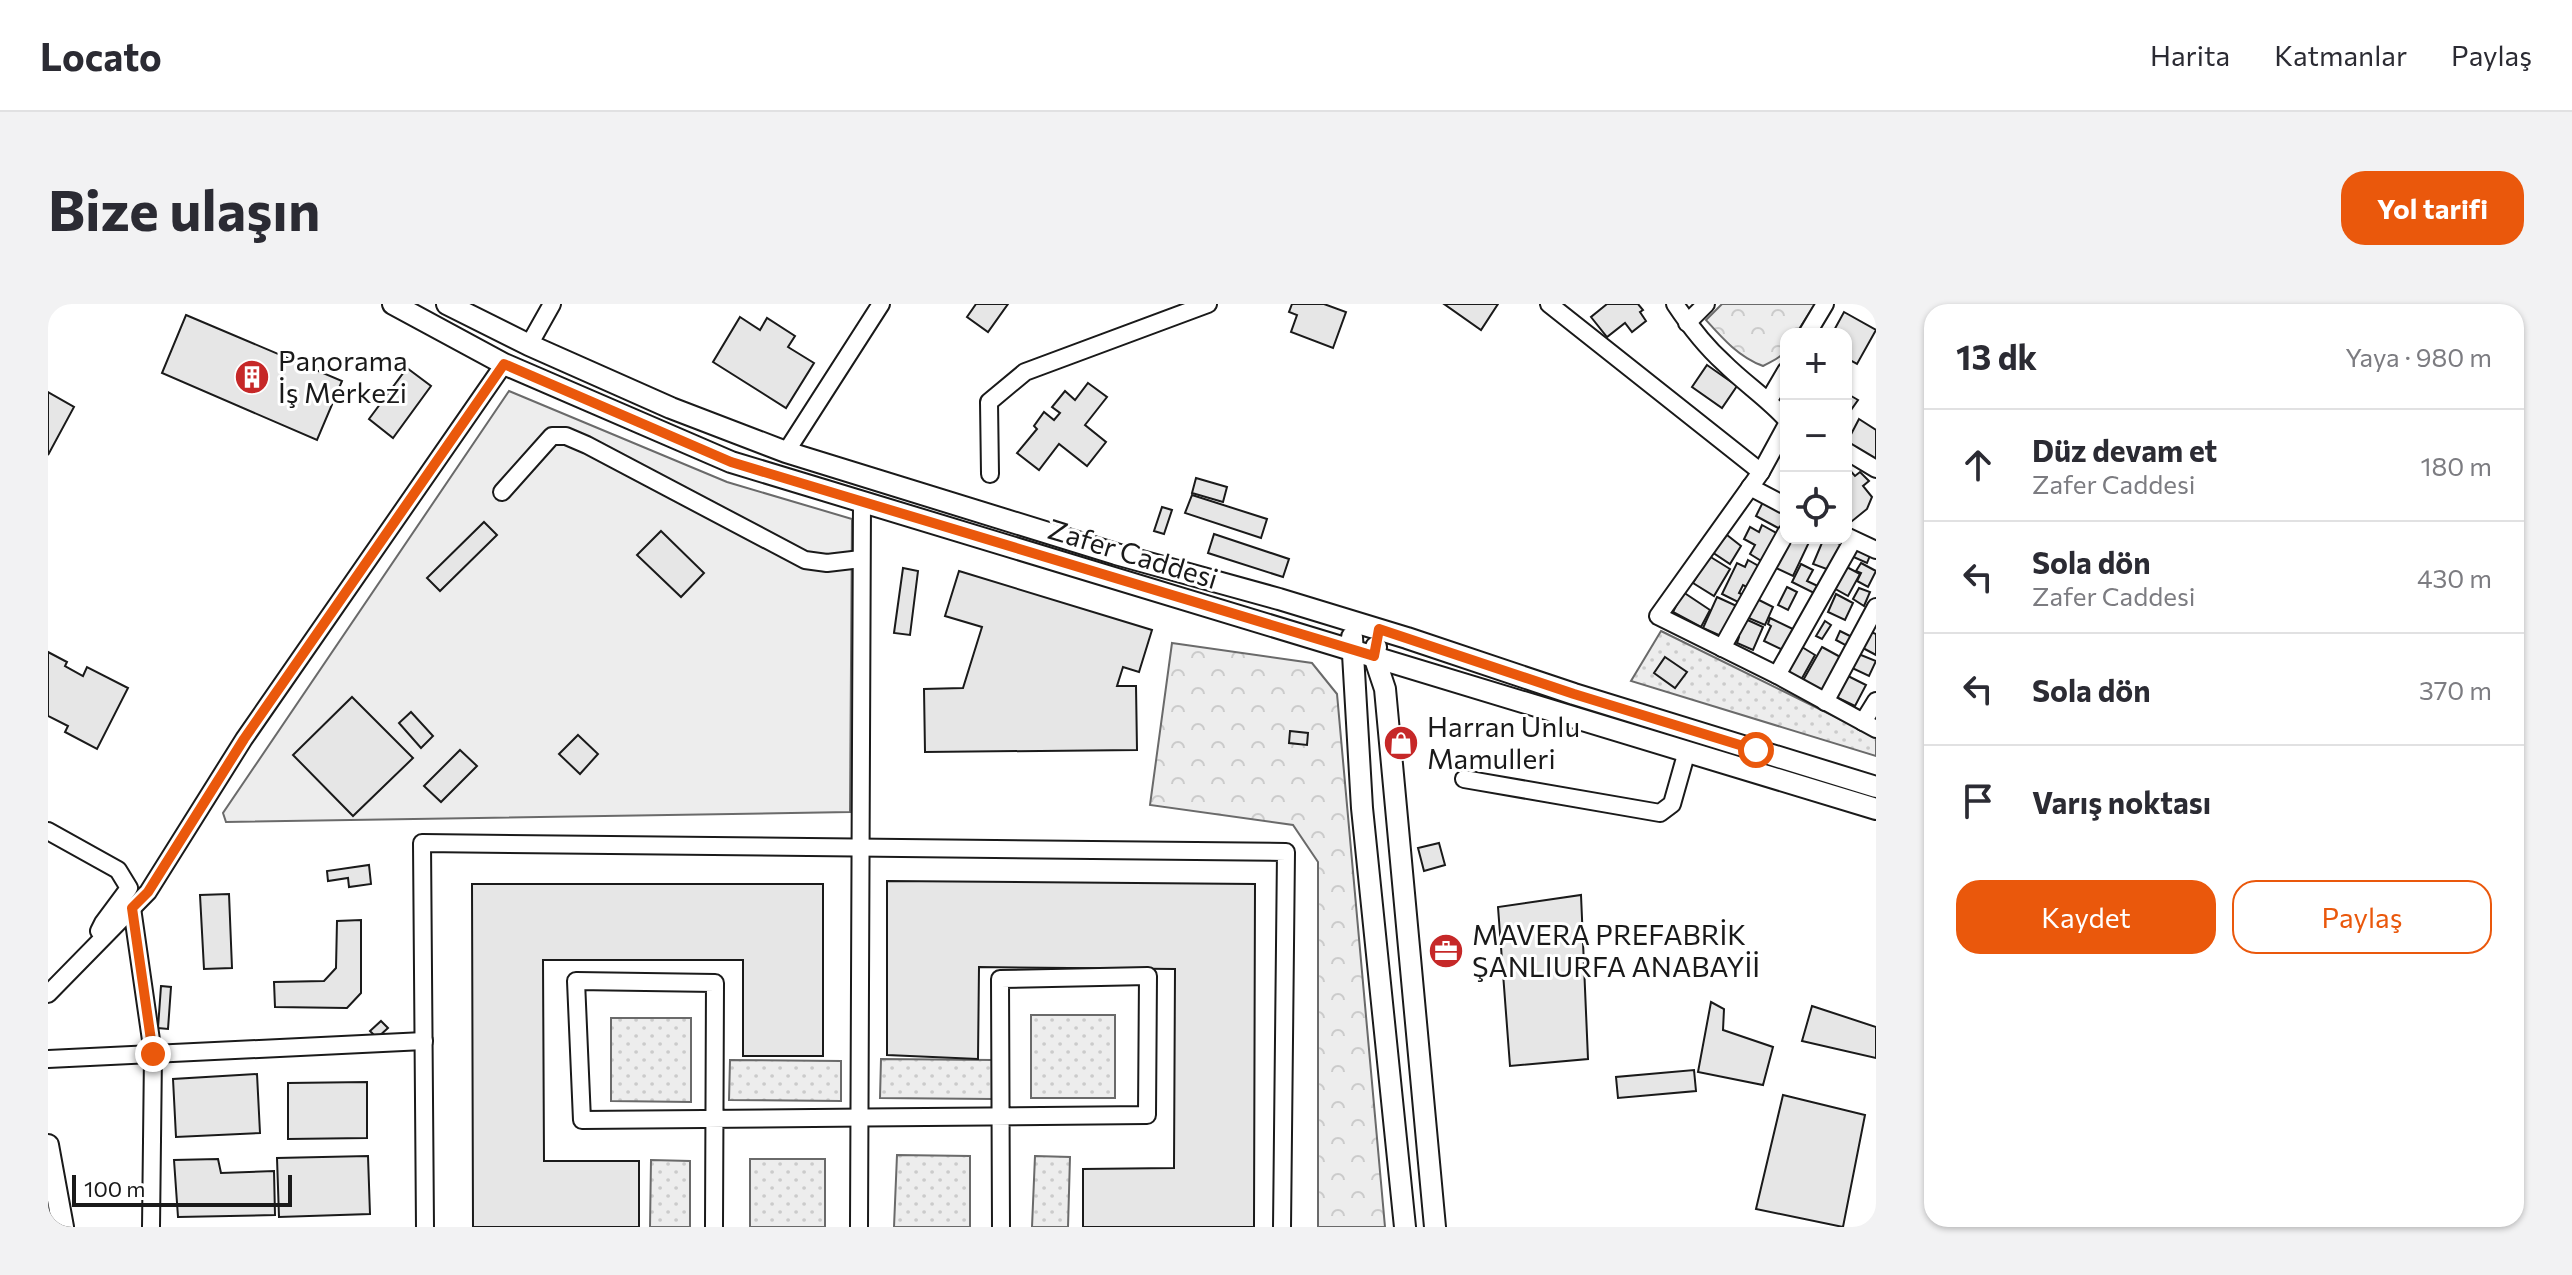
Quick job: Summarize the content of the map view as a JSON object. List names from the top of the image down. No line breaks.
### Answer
{"streets":{"main road":["Zafer Caddesi"]},"places":{"building":["Panorama İş Merkezi"],"shop":["Harran Unlu Mamulleri"],"office":["MAVERA PREFABRİK ŞANLIURFA ANABAYİİ"]},"scale_bar":"100 m","page":{"header":"Locato","nav":["Harita","Katmanlar","Paylaş"],"buttons":["Yol tarifi",["Kaydet","Paylaş"]],"title":"Bize ulaşın","heading":["13 dk","Yaya · 980 m"],"map_buttons":["+","−"],"list":[["Düz devam et","Zafer Caddesi","180 m"],["Sola dön","Zafer Caddesi","430 m"],["Sola dön","370 m"],"Varış noktası"],"scale":"100 m"}}
